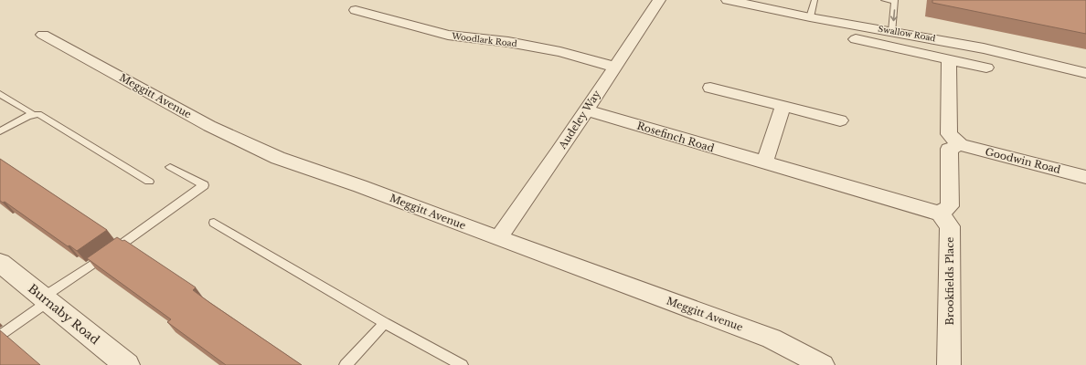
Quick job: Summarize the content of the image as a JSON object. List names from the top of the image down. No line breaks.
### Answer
{"streets":{"street":["Swallow Road","Woodlark Road","Meggitt Avenue","Audeley Way","Rosefinch Road","Goodwin Road","Brookfields Place","Burnaby Road"]},"crossings":[["Woodlark Road","Audeley Way"],["Meggitt Avenue","Audeley Way"],["Audeley Way","Rosefinch Road"],["Rosefinch Road","Brookfields Place"]]}
